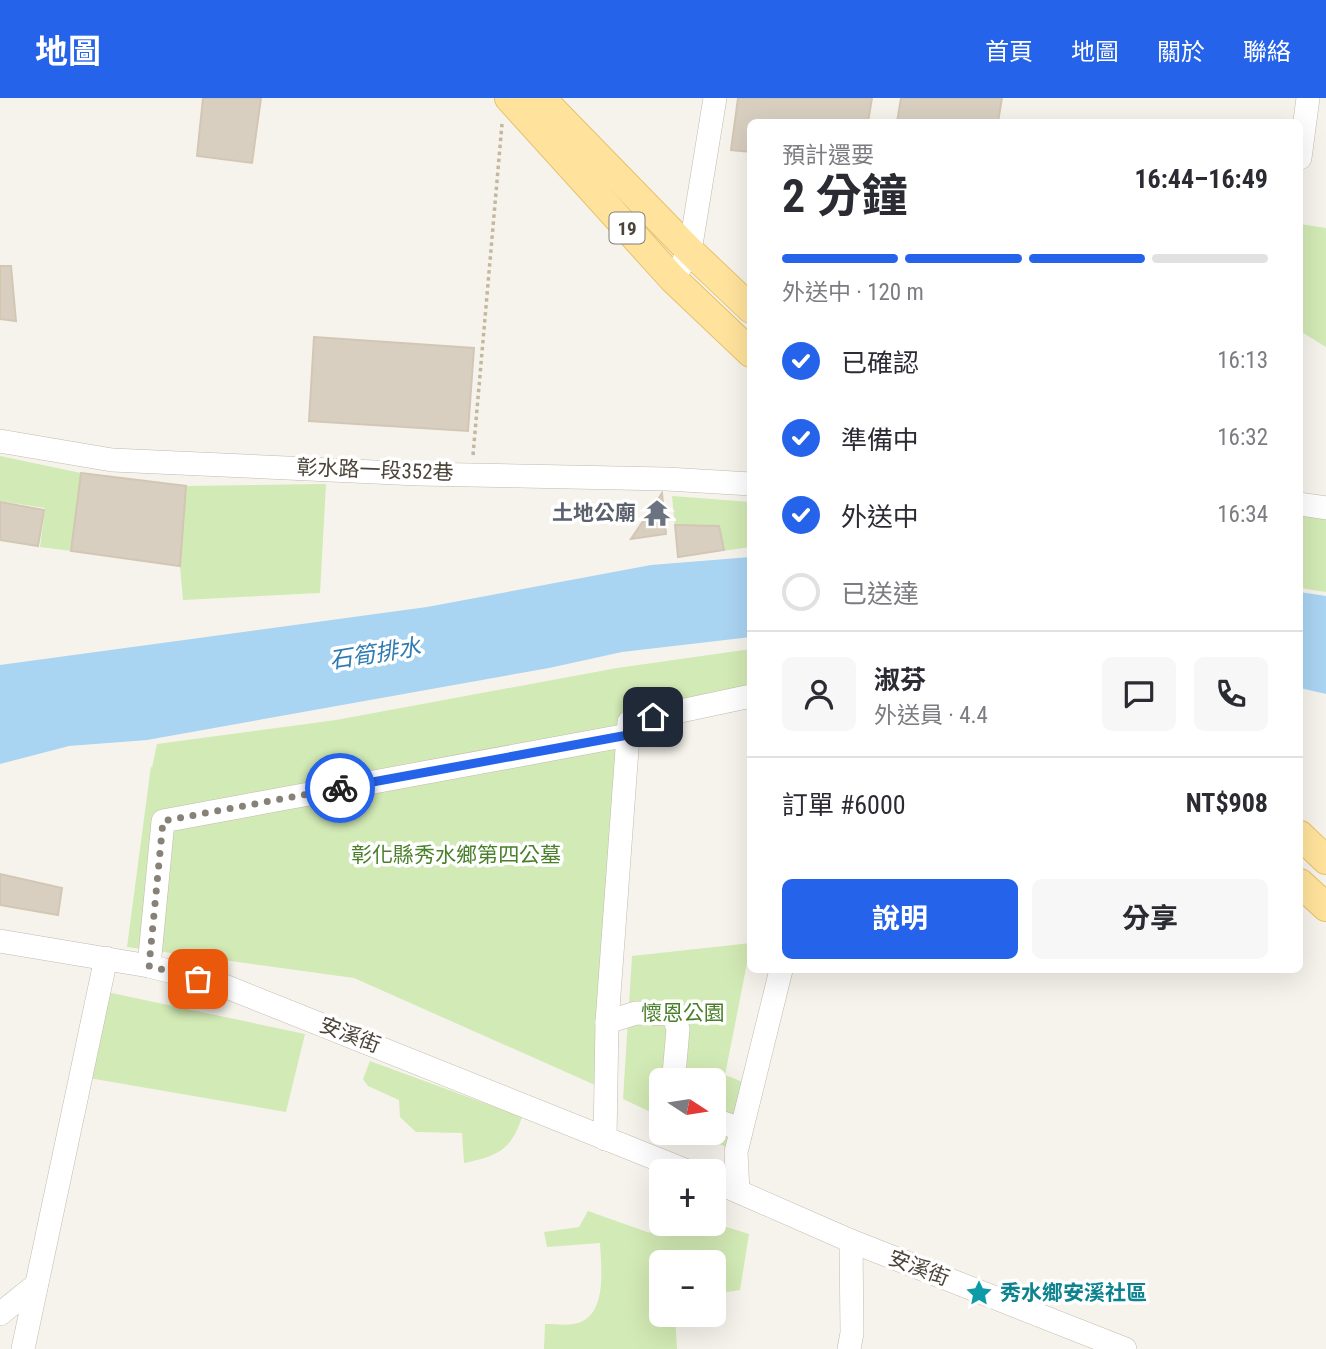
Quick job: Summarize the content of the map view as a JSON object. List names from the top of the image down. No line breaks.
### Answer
{"streets":{"main road":["19"],"street":["彰水路一段352巷","安溪街"]},"water":["石筍排水"],"parks":["彰化縣秀水鄉第四公墓","懷恩公園"],"places":{"temple":["土地公廟"],"place":["秀水鄉安溪社區"]},"north":"right","page":{"header":"地圖","nav":["首頁","地圖","關於","聯絡"],"heading":["2 分鐘","預計還要","16:44–16:49"],"panel":["淑芬","外送員 · 4.4","訂單 #6000","NT$908"],"bar":"外送中 · 120 m","list":[["已確認","16:13"],["準備中","16:32"],["外送中","16:34"],"已送達"],"buttons":["說明","分享"],"map_buttons":["+","−"]}}
